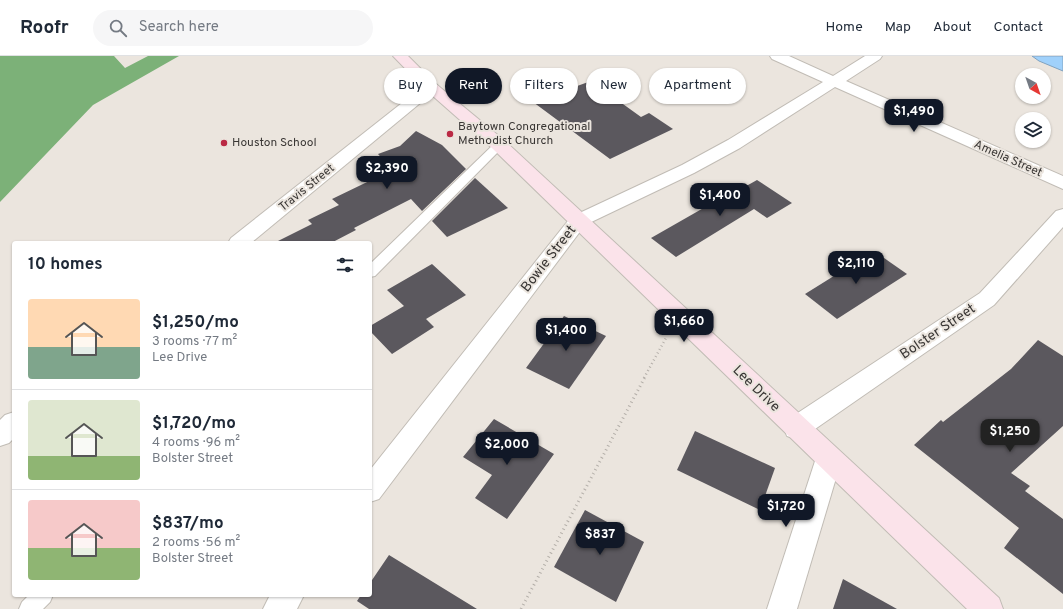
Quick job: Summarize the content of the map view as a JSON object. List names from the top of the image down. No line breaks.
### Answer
{"streets":{"main road":["Lee Drive"],"street":["Amelia Street","Travis Street","Bowie Street","Bolster Street"]},"crossings":[["Amelia Street","Bowie Street"],["Bowie Street","Lee Drive"],["Bolster Street","Lee Drive"]],"places":["Baytown Congregational Methodist Church","Houston School"],"north":"bottom right","page":{"header":"Roofr","search":"Search here","nav":["Home","Map","About","Contact"],"chip":["Buy","Rent","Filters","New","Apartment"],"price":["$1,490","$2,390","$1,400","$2,110","$1,660","$1,400","$1,250","$2,000","$1,720","$837"],"heading":"10 homes","list":[{"name":"$1,250/mo","note":"3 rooms · 77 m² · Lee Drive"},{"name":"$1,720/mo","note":"4 rooms · 96 m² · Bolster Street"},{"name":"$837/mo","note":"2 rooms · 56 m² · Bolster Street"}]}}
